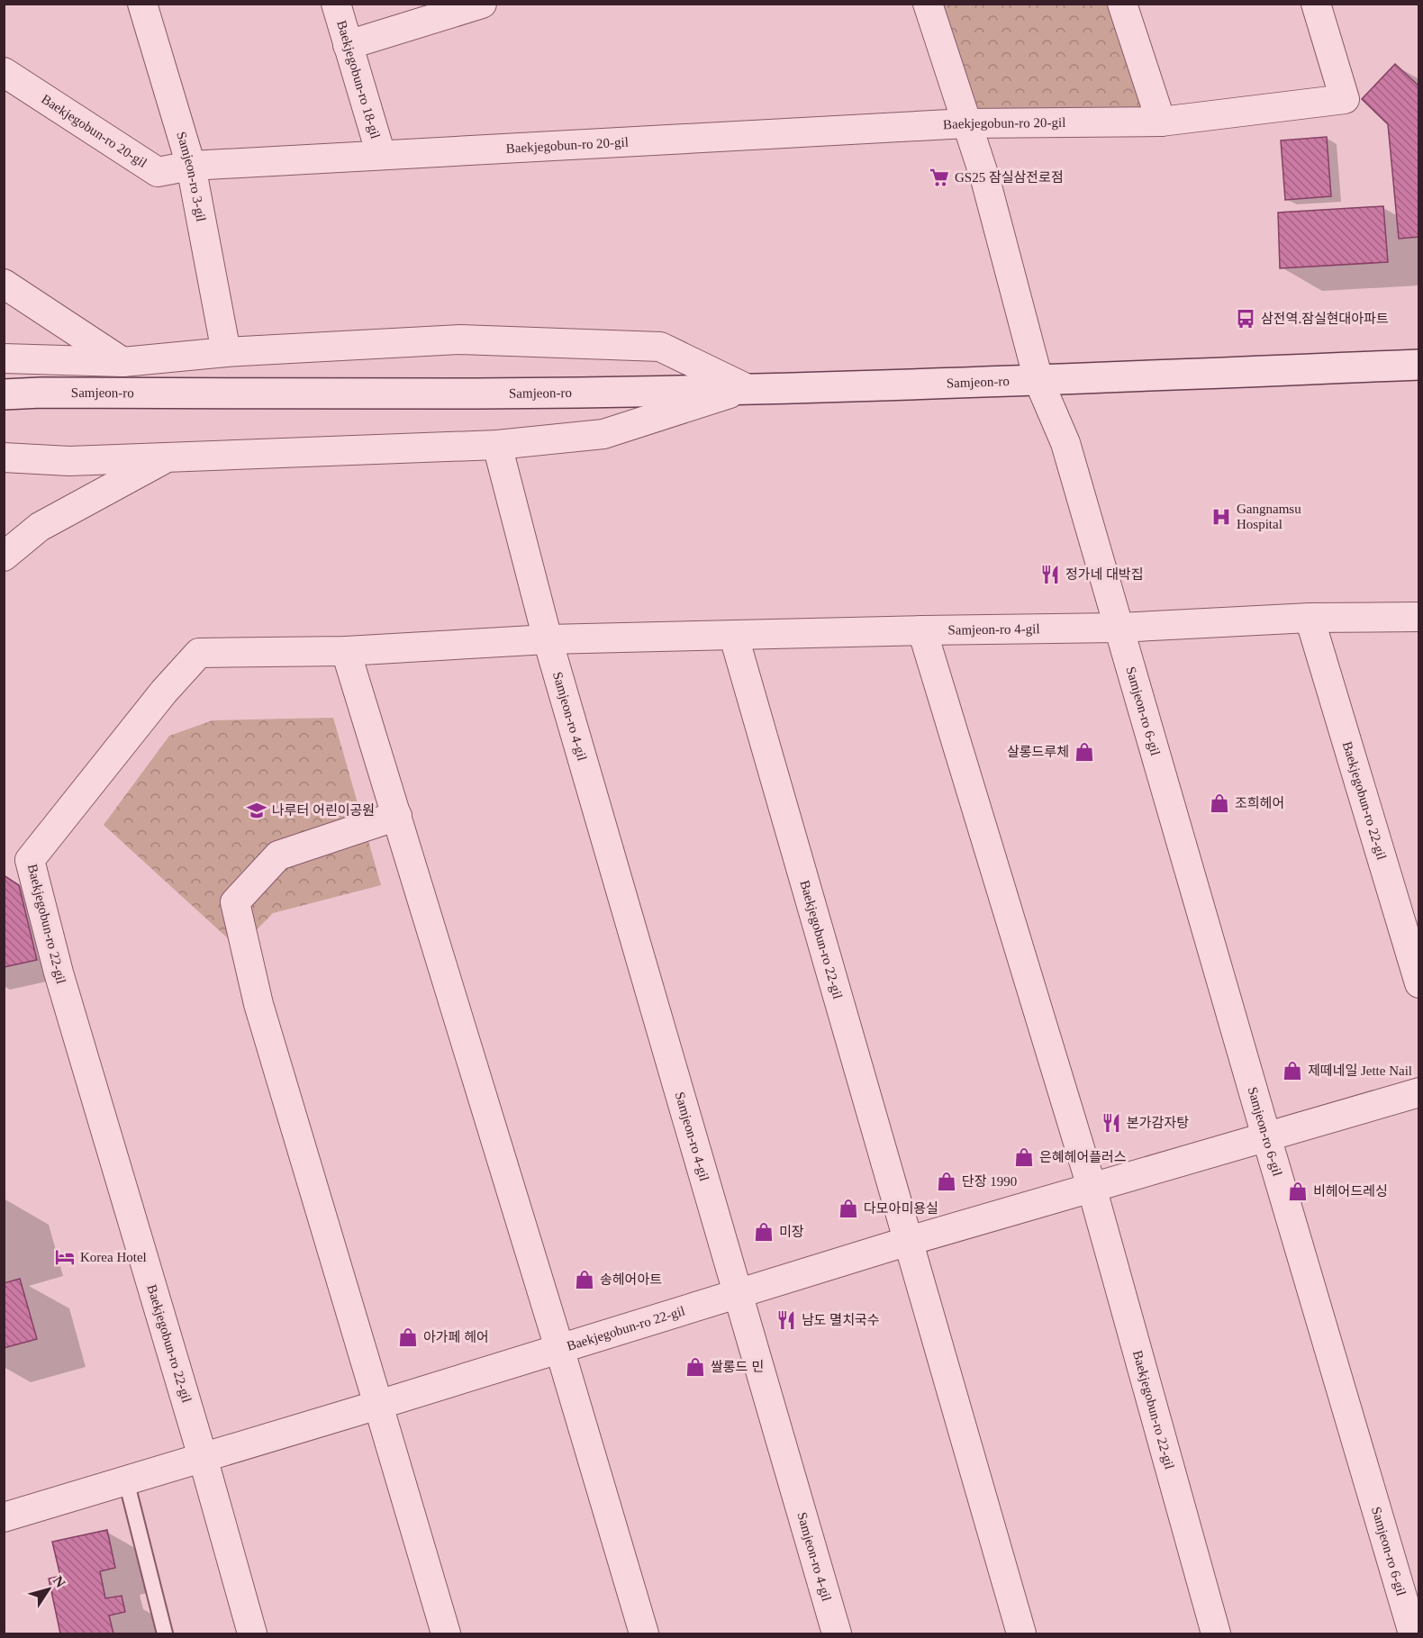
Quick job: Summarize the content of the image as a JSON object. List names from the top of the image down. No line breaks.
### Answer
{"streets":{"main road":["Samjeon-ro"],"street":["Baekjegobun-ro 18-gil","Baekjegobun-ro 20-gil","Samjeon-ro 3-gil","Samjeon-ro 4-gil","Samjeon-ro 6-gil","Baekjegobun-ro 22-gil"]},"crossings":[["Baekjegobun-ro 18-gil","Baekjegobun-ro 20-gil"],["Baekjegobun-ro 20-gil","Samjeon-ro 3-gil"],["Samjeon-ro","Samjeon-ro 6-gil"],["Samjeon-ro 4-gil","Samjeon-ro 6-gil"],["Samjeon-ro 4-gil","Baekjegobun-ro 22-gil"],["Samjeon-ro 6-gil","Baekjegobun-ro 22-gil"]],"places":{"supermarket":["GS25 잠실삼전로점"],"bus stop":["삼전역.잠실현대아파트"],"hospital":["Gangnamsu Hospital"],"restaurant":["정가네 대박집","본가감자탕","남도 멸치국수"],"shop":["살롱드루체","조희헤어","제떼네일 Jette Nail","은혜헤어플러스","단장 1990","비헤어드레싱","다모아미용실","미장","송헤어아트","아가페 헤어","쌀롱드 민"],"school or university":["나루터 어린이공원"],"hotel":["Korea Hotel"]},"north":"top right"}
